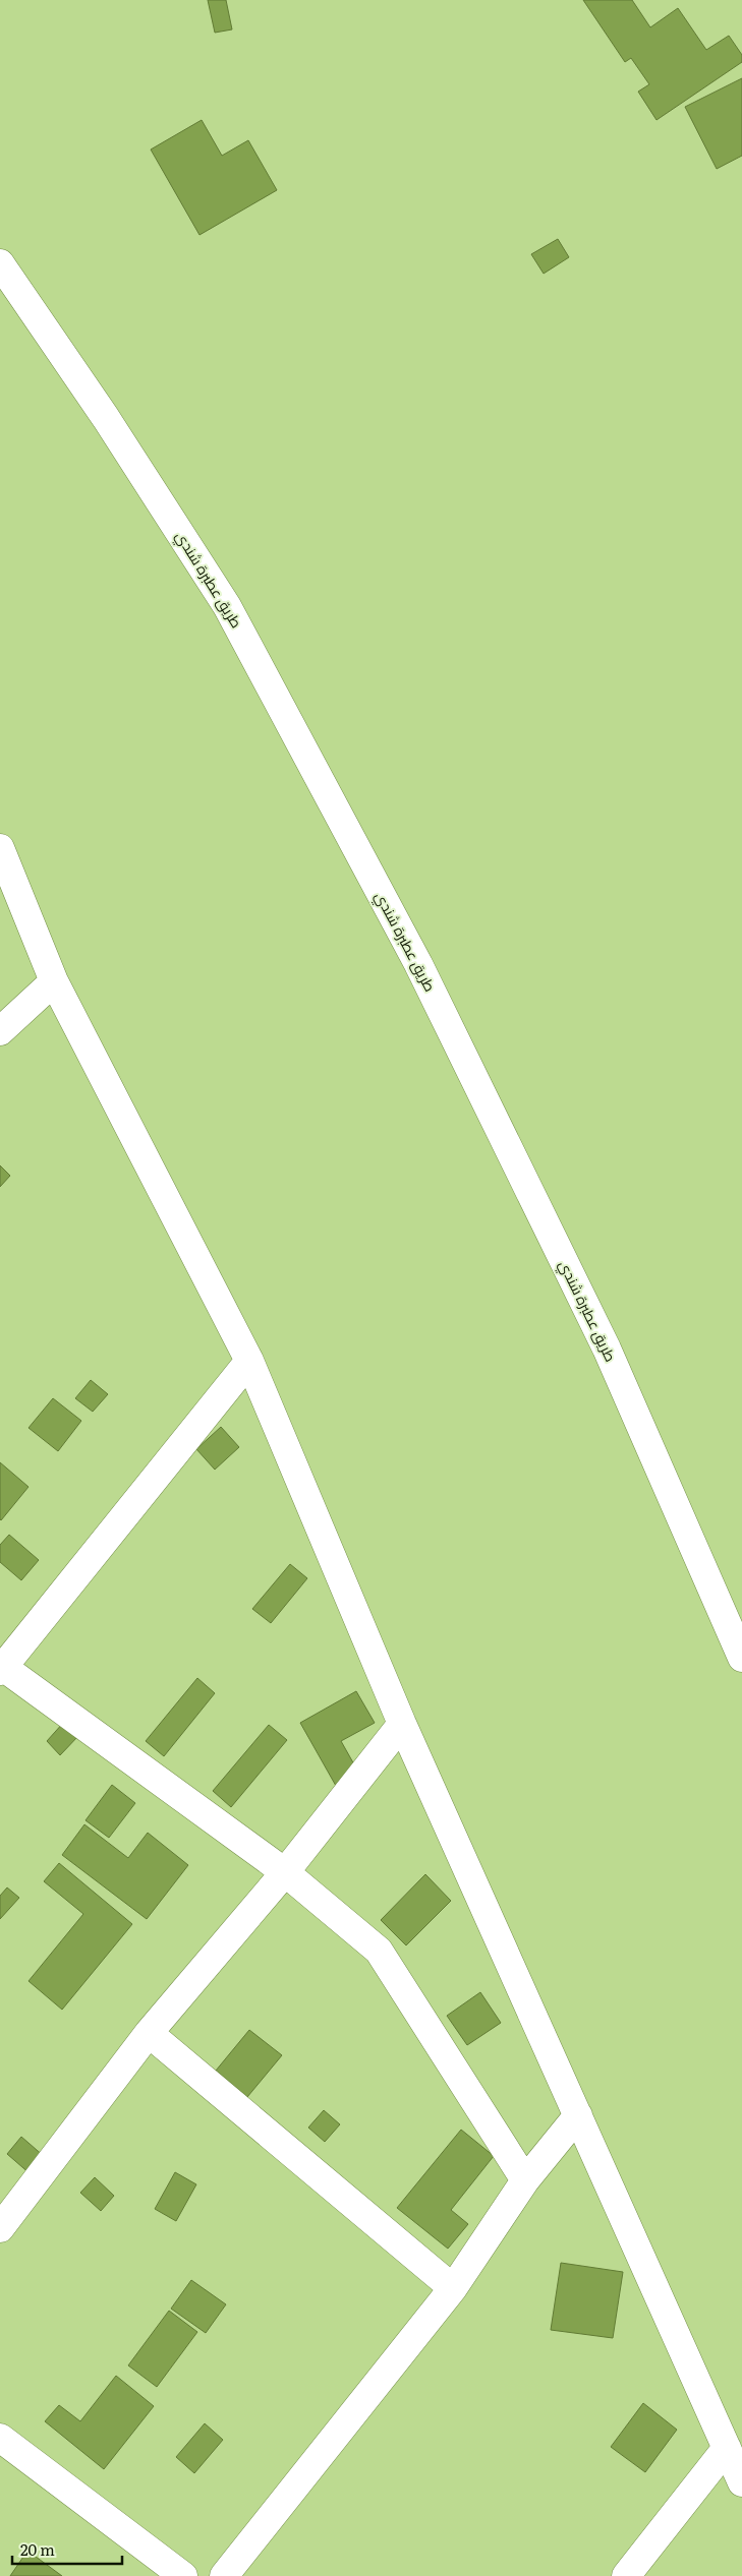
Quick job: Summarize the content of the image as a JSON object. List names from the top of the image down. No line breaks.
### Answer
{"streets":{"main road":["طريق عطبرة شندي"]},"scale_bar":"20 m"}
